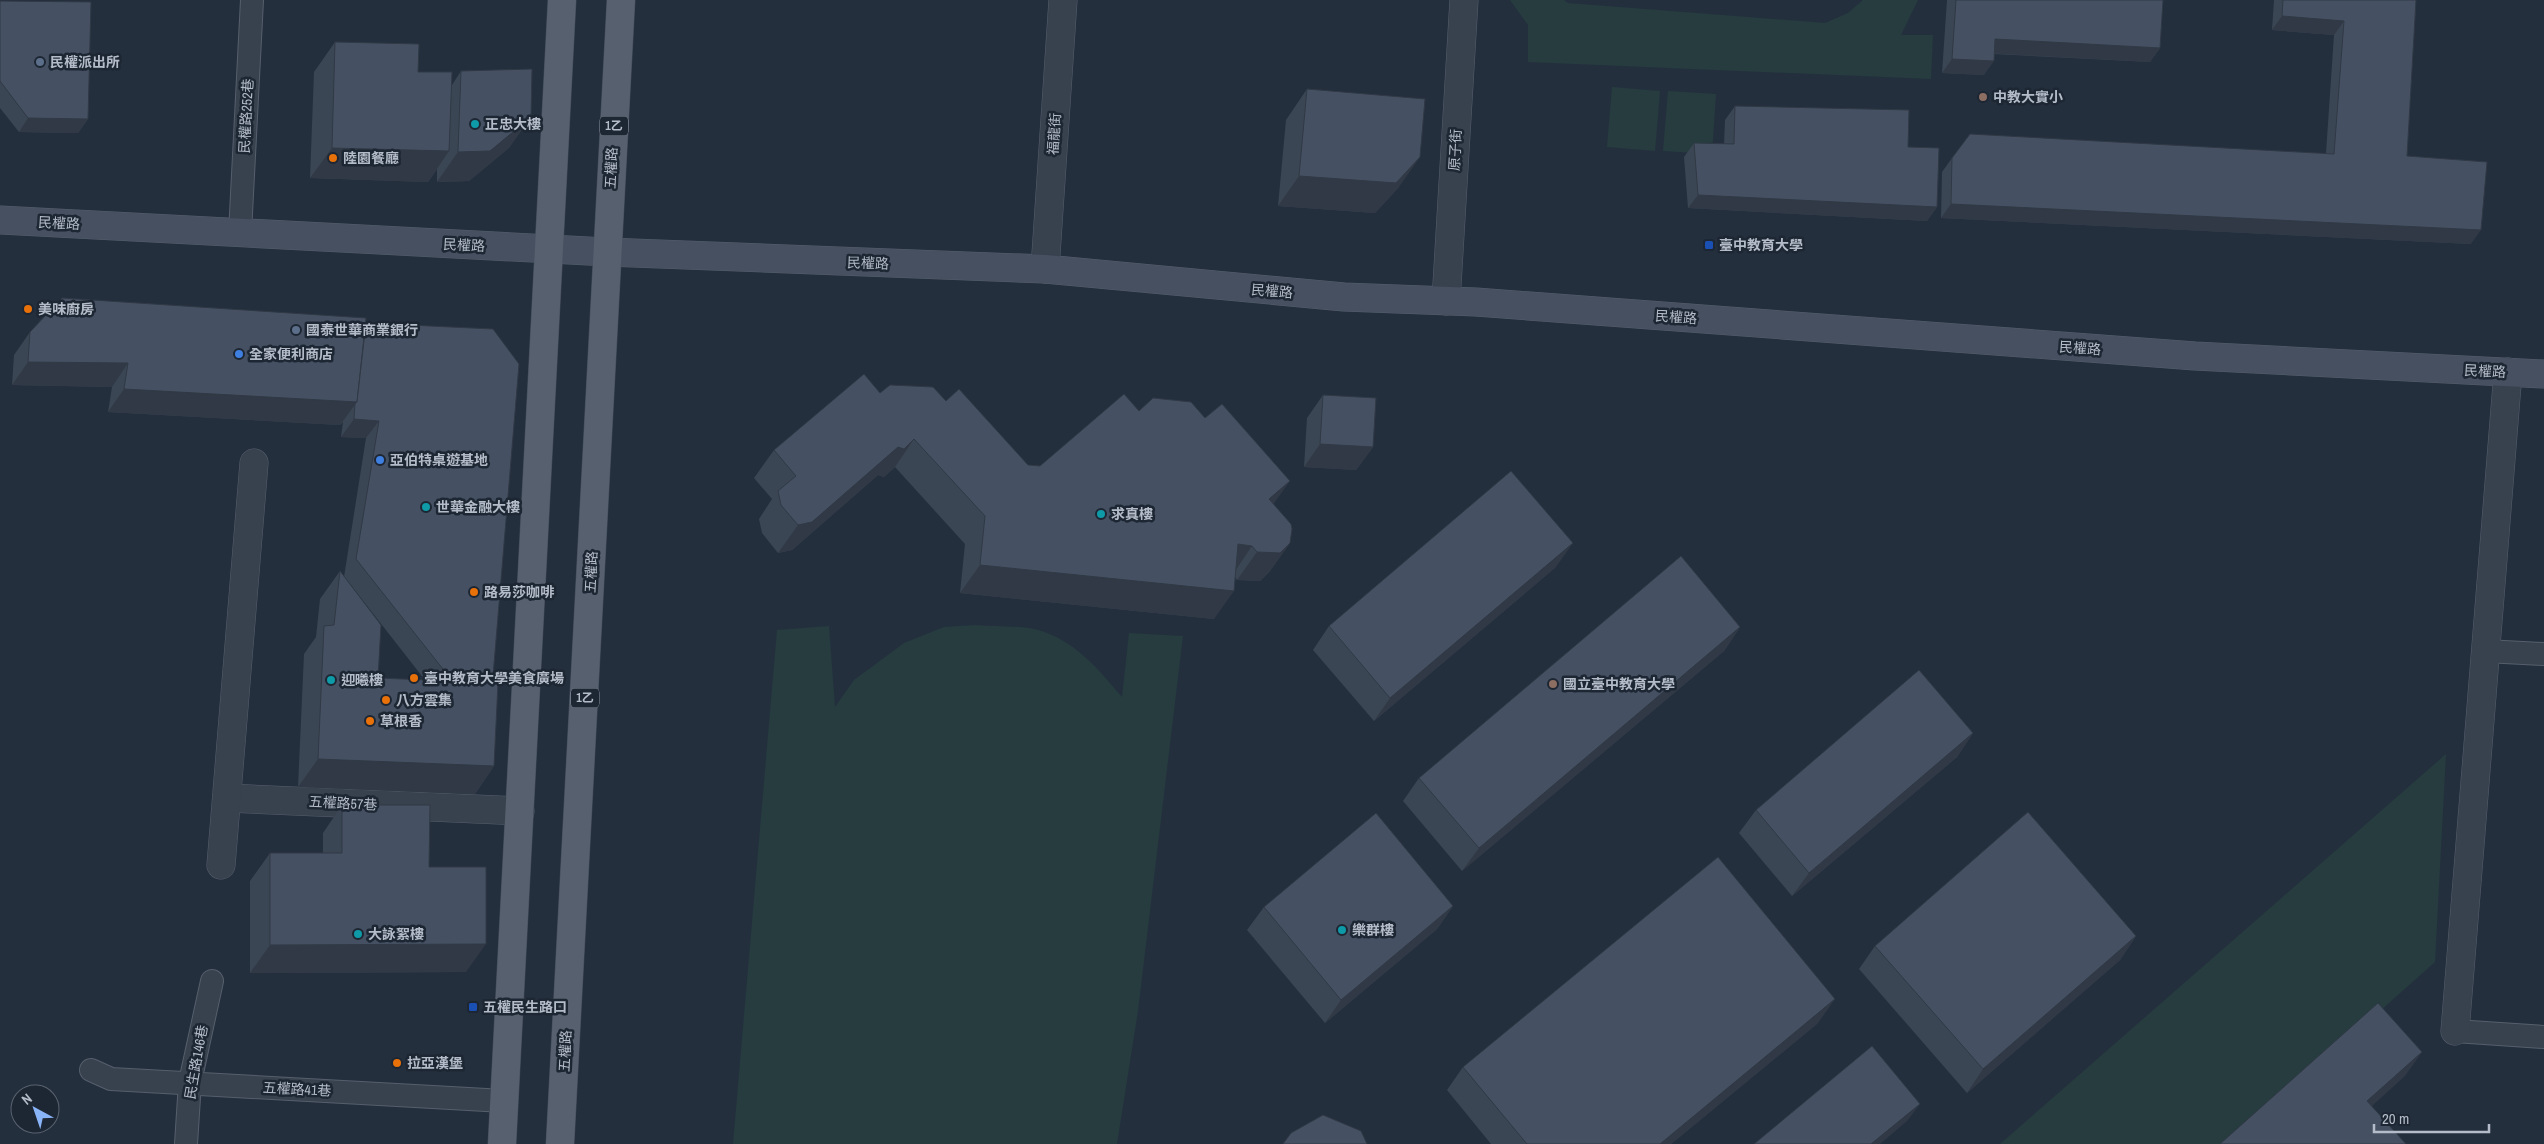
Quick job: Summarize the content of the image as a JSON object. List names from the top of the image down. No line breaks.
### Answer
{"streets":{"main road":["1乙","五權路","民權路"],"street":["福龍街","原子街","五權路57巷"],"lane":["民權路252巷","民生路146巷","五權路41巷"]},"crossings":[["民權路252巷","民權路"],["福龍街","民權路"],["原子街","民權路"],["五權路","民權路"],["民生路146巷","五權路41巷"]],"places":{"other":["民權派出所","中教大實小","正忠大樓","陸園餐廳","美味廚房","國泰世華商業銀行","全家便利商店","亞伯特桌遊基地","世華金融大樓","求真樓","路易莎咖啡","臺中教育大學美食廣場","迎曦樓","國立臺中教育大學","八方雲集","草根香","樂群樓","大詠絮樓","拉亞漢堡"],"transit":["臺中教育大學","五權民生路口"]},"scale_bar":"20 m","north":"top left"}
